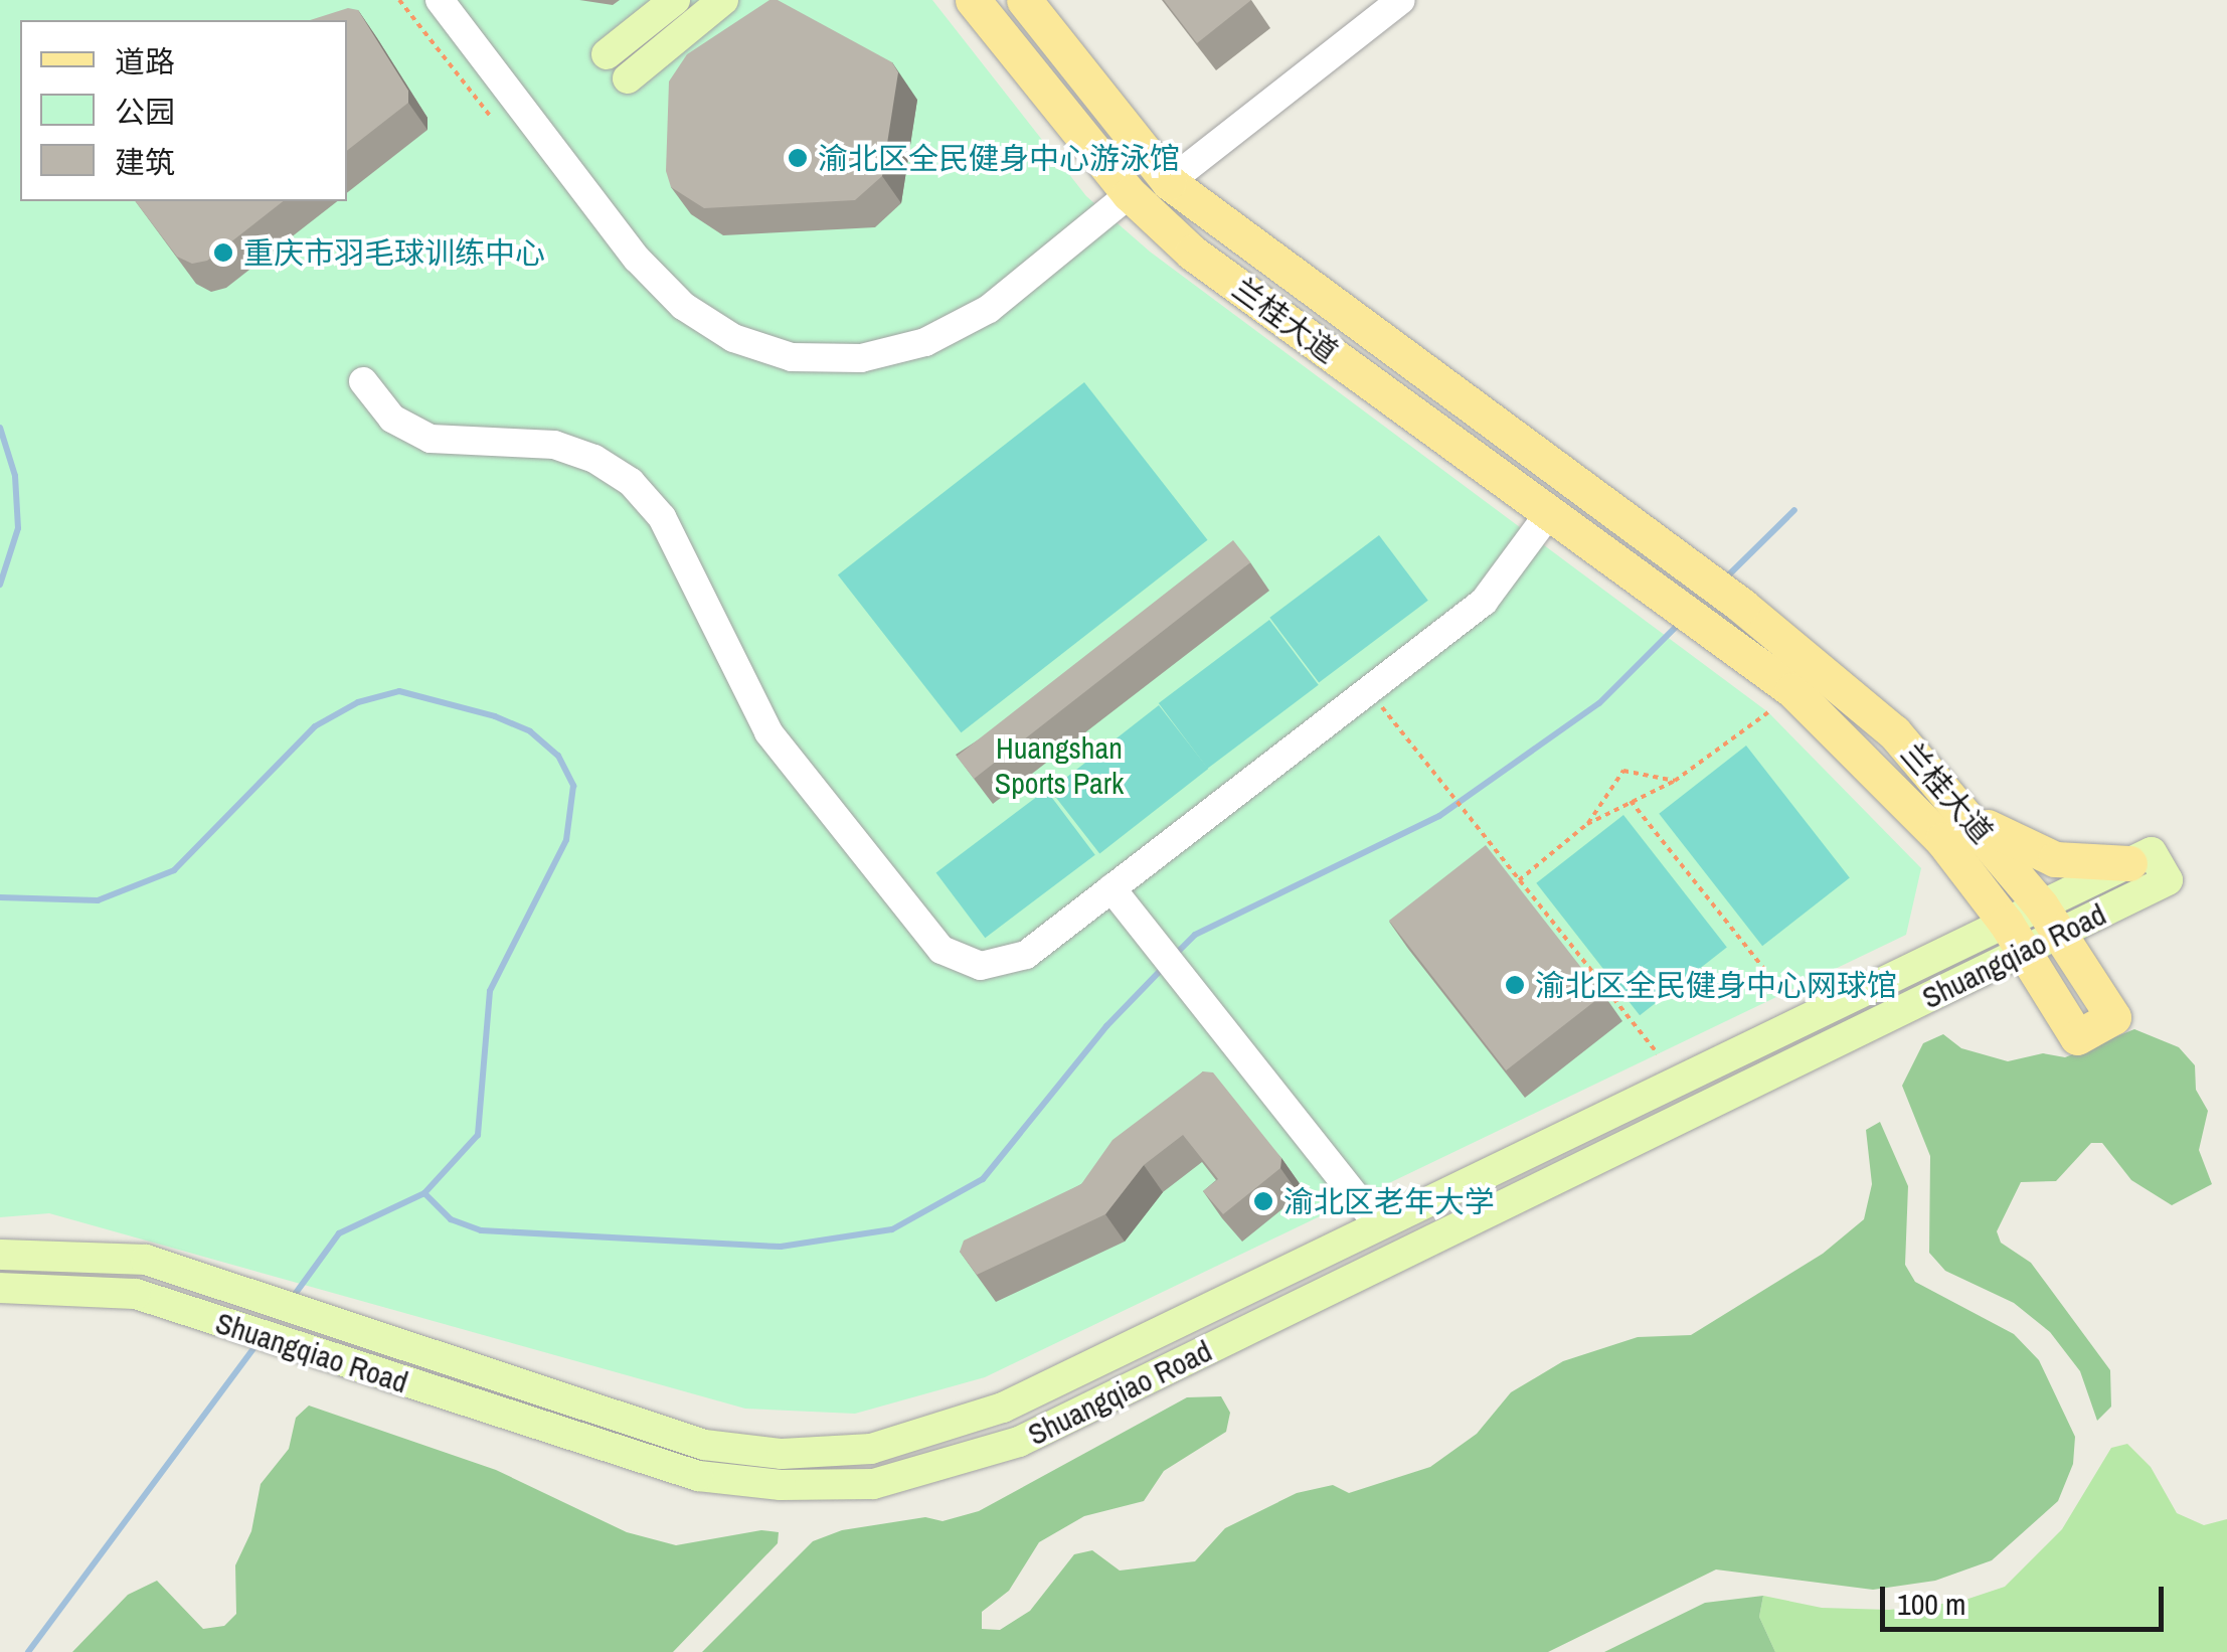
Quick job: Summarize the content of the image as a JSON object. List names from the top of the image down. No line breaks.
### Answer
{"streets":{"main road":["兰桂大道","Shuangqiao Road"]},"crossings":[["兰桂大道","Shuangqiao Road"]],"parks":["Huangshan Sports Park"],"places":["渝北区全民健身中心游泳馆","重庆市羽毛球训练中心","渝北区全民健身中心网球馆","渝北区老年大学"],"legend":["道路","公园","建筑"],"scale_bar":"100 m"}
